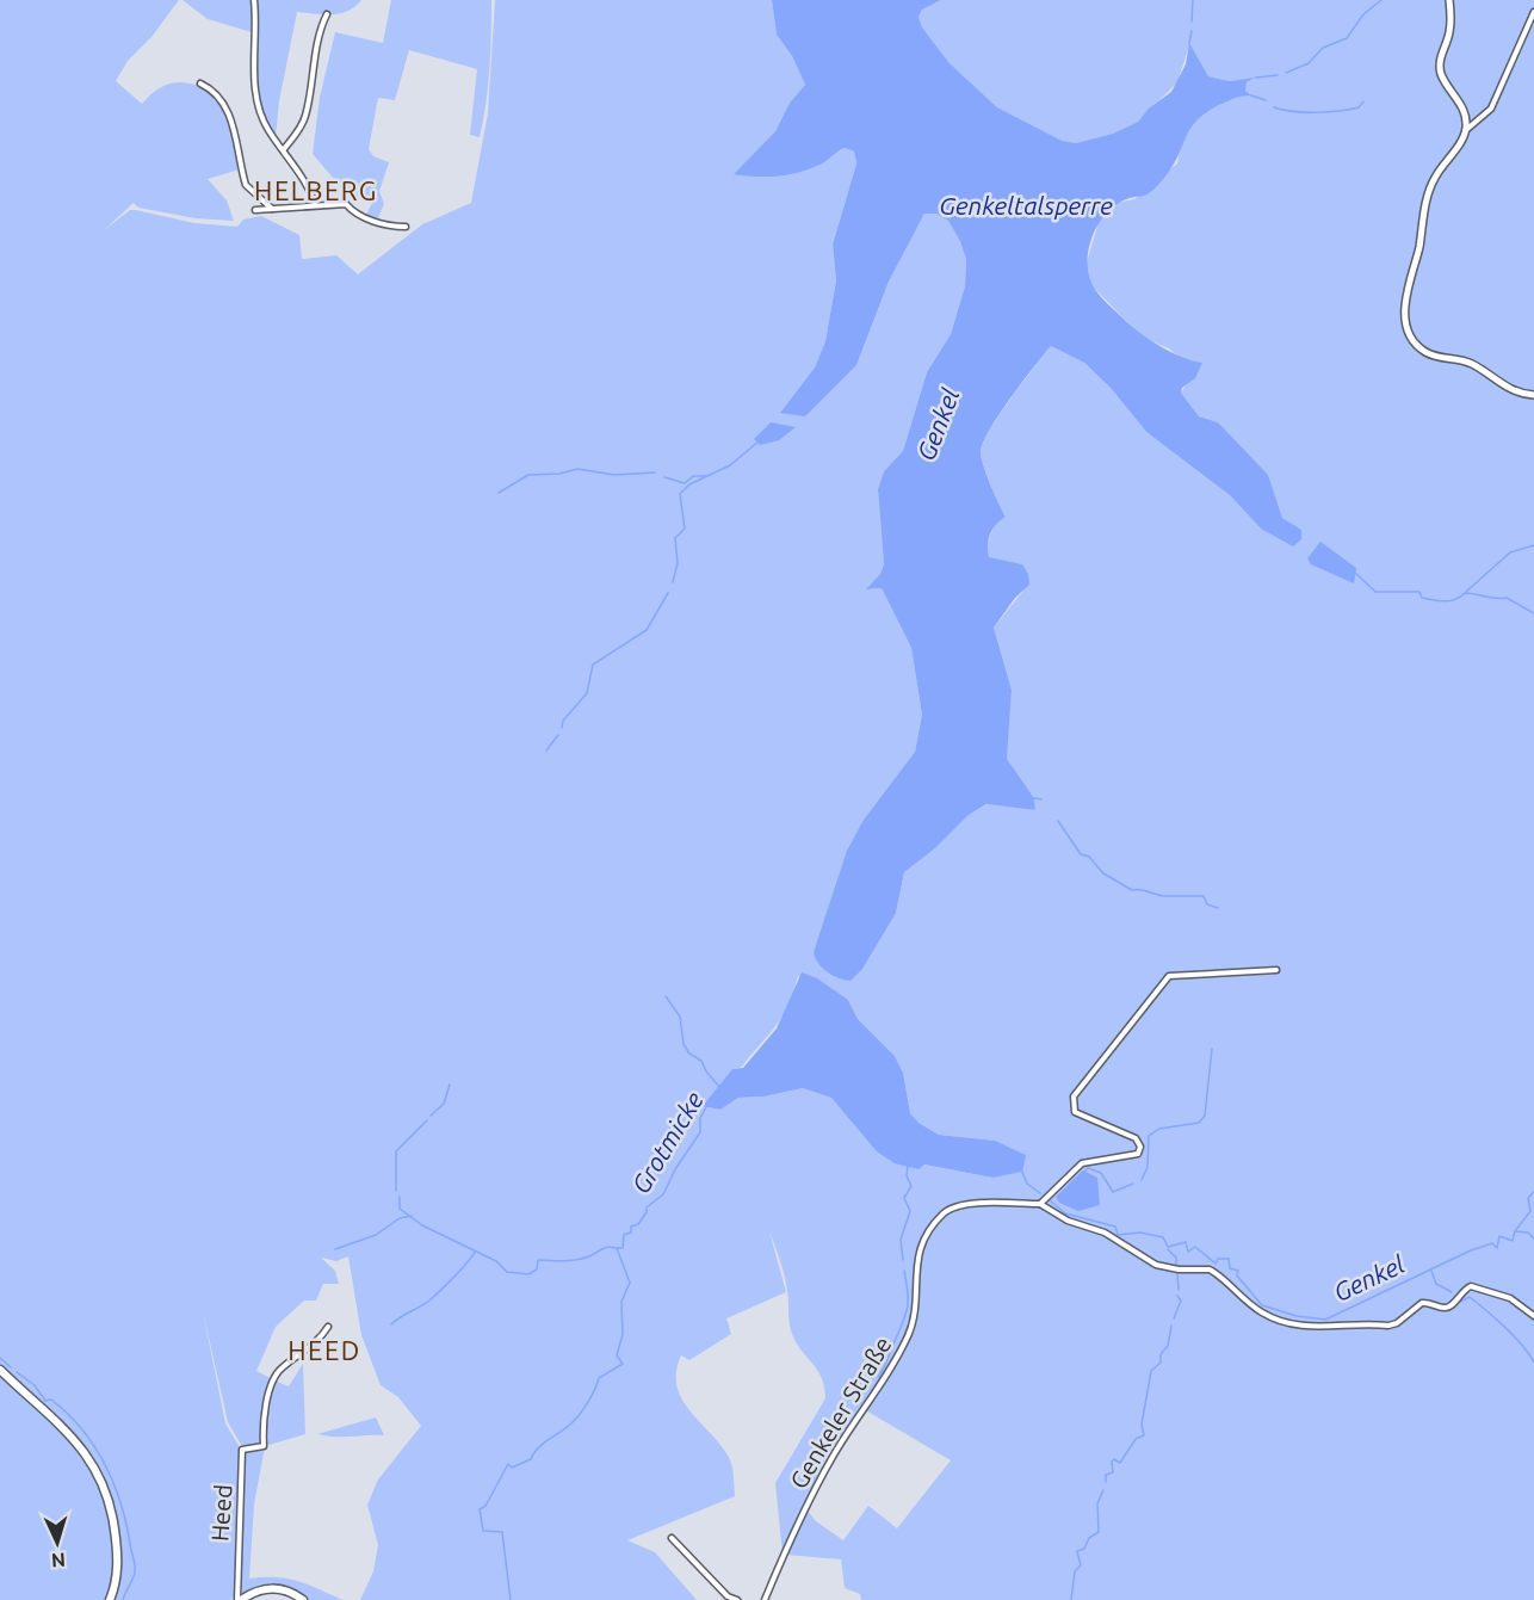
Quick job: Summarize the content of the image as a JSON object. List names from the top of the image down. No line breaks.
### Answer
{"streets":{"street":["Genkeler Straße","Heed"]},"districts":["HELBERG","HEED"],"water":["Genkeltalsperre","Genkel","Grotmicke"],"north":"bottom"}
